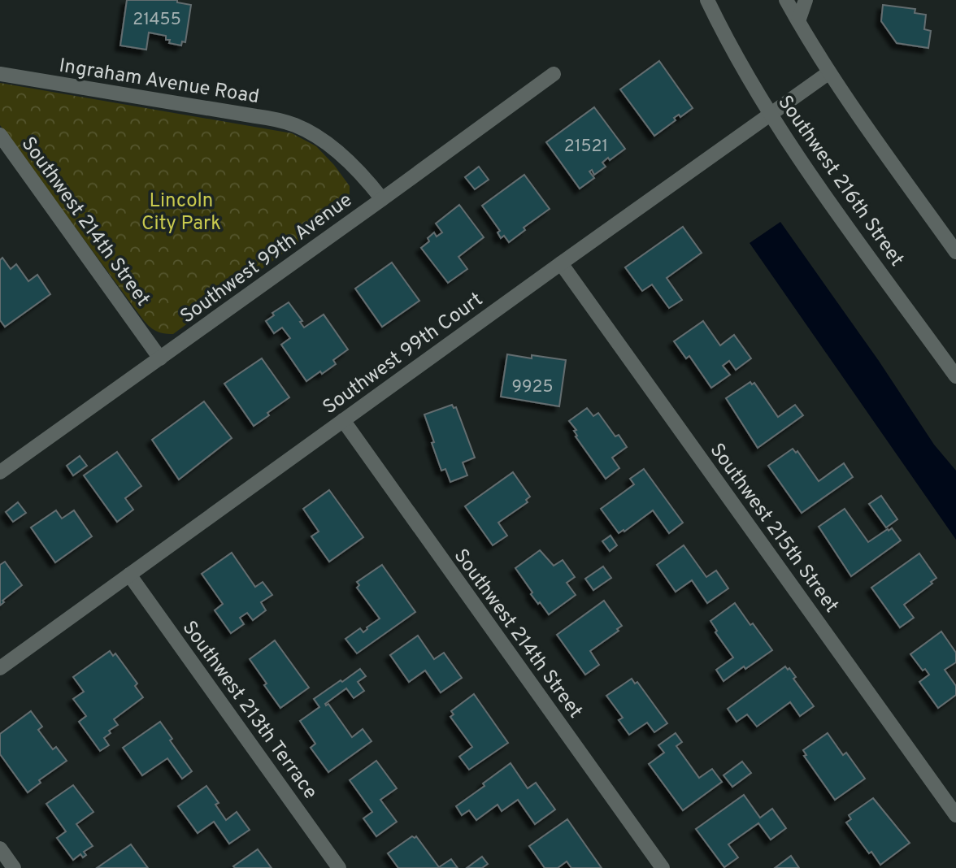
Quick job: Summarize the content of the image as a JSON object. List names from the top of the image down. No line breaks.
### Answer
{"streets":{"street":["Ingraham Avenue Road","Southwest 216th Street","Southwest 214th Street","Southwest 99th Avenue","Southwest 99th Court","Southwest 215th Street","Southwest 213th Terrace"]},"crossings":[["Ingraham Avenue Road","Southwest 99th Avenue"],["Southwest 216th Street","Southwest 99th Court"],["Southwest 214th Street","Southwest 99th Avenue"],["Southwest 214th Street","Southwest 99th Court"],["Southwest 99th Court","Southwest 215th Street"],["Southwest 99th Court","Southwest 213th Terrace"]],"parks":["Lincoln City Park"],"house_numbers":["21455","21521","9925"]}
